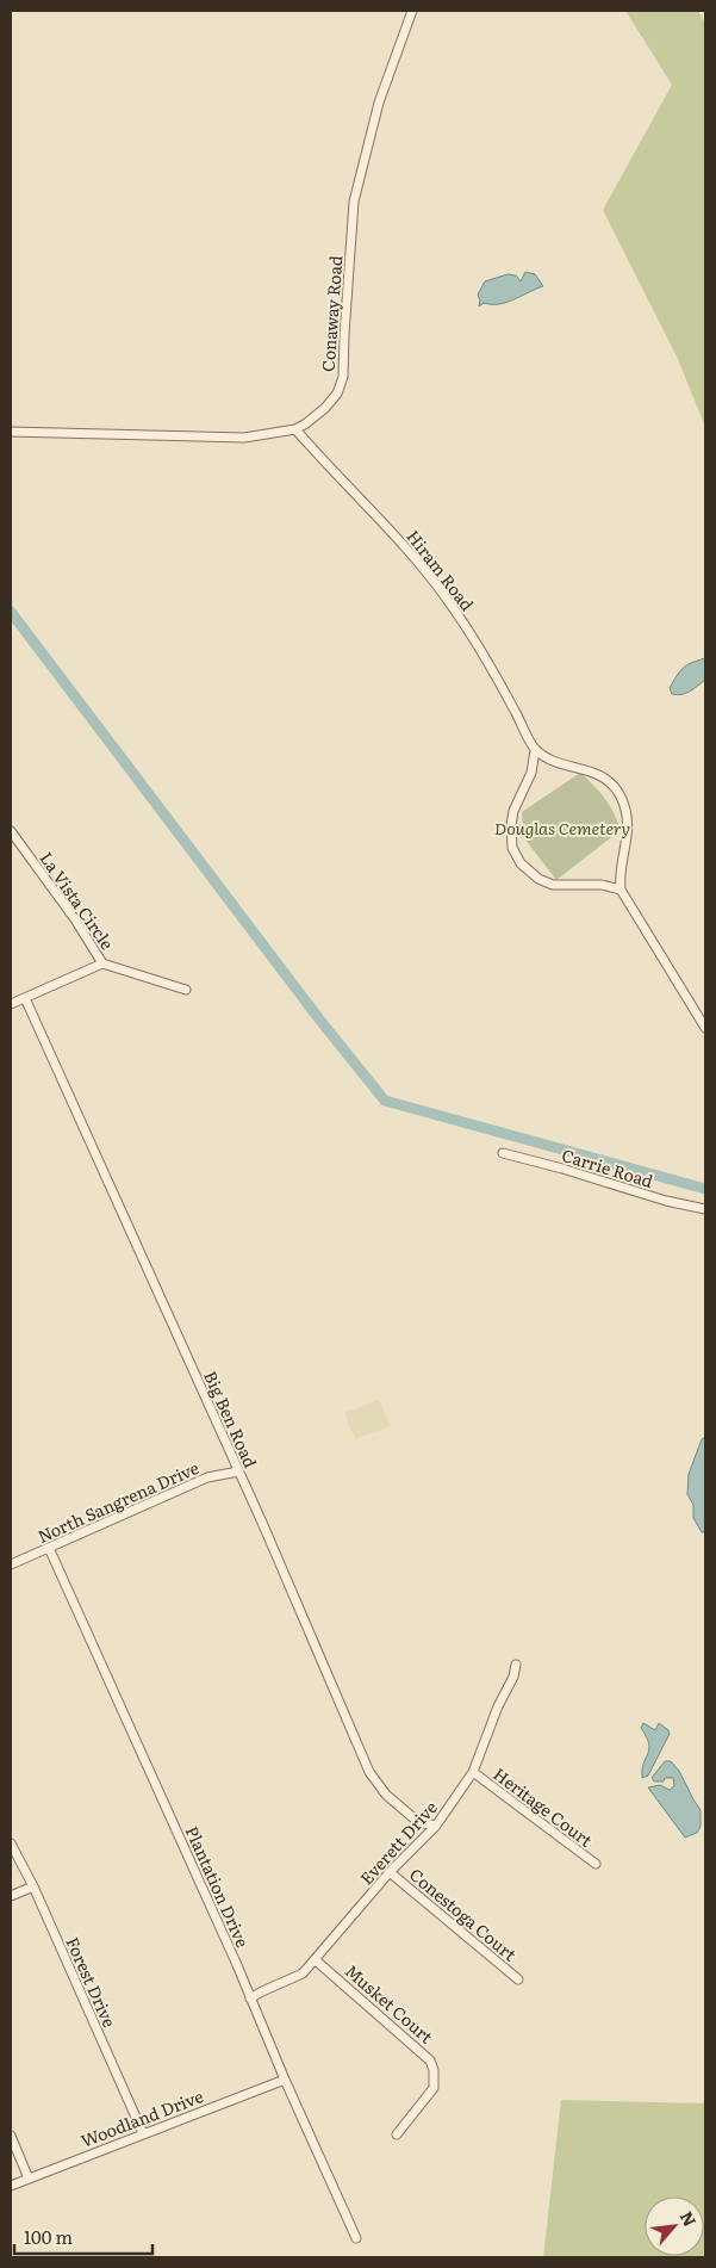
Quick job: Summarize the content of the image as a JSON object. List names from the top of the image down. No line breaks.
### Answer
{"streets":{"street":["Conaway Road","Hiram Road","La Vista Circle","Carrie Road","Big Ben Road","North Sangrena Drive","Heritage Court","Everett Drive","Plantation Drive","Conestoga Court","Forest Drive","Musket Court","Woodland Drive"]},"crossings":[["Conaway Road","Hiram Road"],["La Vista Circle","Big Ben Road"],["Big Ben Road","North Sangrena Drive"],["Big Ben Road","Everett Drive"],["North Sangrena Drive","Plantation Drive"],["Heritage Court","Everett Drive"],["Everett Drive","Plantation Drive"],["Everett Drive","Conestoga Court"],["Everett Drive","Musket Court"],["Plantation Drive","Woodland Drive"],["Forest Drive","Woodland Drive"]],"parks":["Douglas Cemetery"],"scale_bar":"100 m","north":"top right"}
